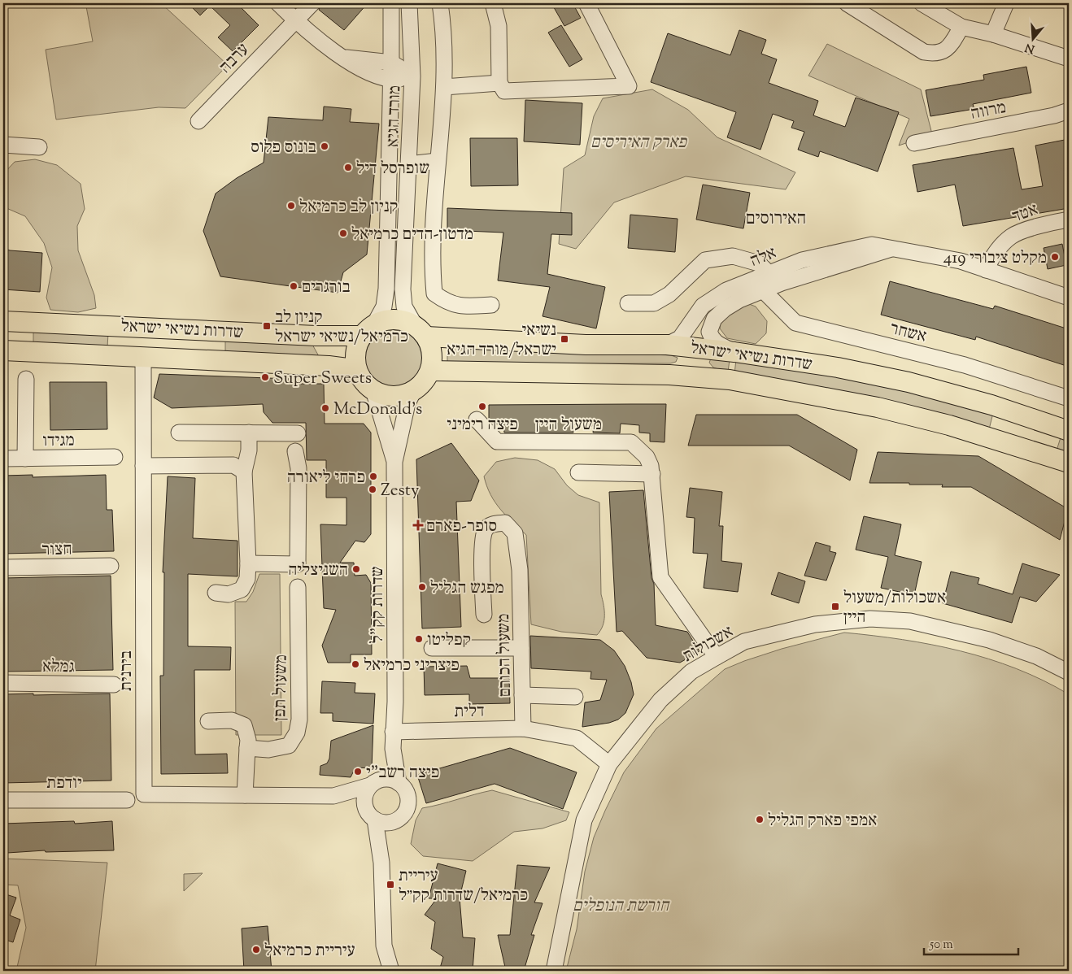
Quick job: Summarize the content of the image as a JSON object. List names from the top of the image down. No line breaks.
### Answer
{"streets":{"main road":["שדרות נשיאי ישראל"],"street":["ערבה","מרווה","מורד הגיא","אטד","אלה","אשחר","משעול היין","מגידו","חצור","שדרות קק\"ל","אשכולות","משעול הכורם","גמלא","בירנית","משעול תפן","דלית","יודפת"]},"crossings":[["מורד הגיא","שדרות נשיאי ישראל"],["אטד","אלה"],["אלה","שדרות נשיאי ישראל"],["אלה","אשחר"],["שדרות נשיאי ישראל","בירנית"],["משעול היין","אשכולות"],["שדרות קק\"ל","דלית"],["אשכולות","דלית"],["משעול הכורם","דלית"],["בירנית","משעול תפן"]],"districts":["האירוסים"],"parks":["פארק האיריסים","חורשת הנופלים"],"places":{"other":["בונוס פלוס","שופרסל דיל","קניון לב כרמיאל","מדטון-הדים כרמיאל","מקלט ציבורי 419","בורגרים","Super Sweets","פיצה רימיני","McDonald's","פרחי ליאורה","Zesty","השניצליה","מפגש הגליל","קפליטו","פיצריני כרמיאל","פיצה רשב\"י","אמפי פארק הגליל","עיריית כרמיאל"],"transit":["קניון לב כרמיאל/נשיאי ישראל","נשיאי ישראל/מורד הגיא","אשכולות/משעול היין","עיריית כרמיאל/שדרות קק״ל"],"health":["סופר-פארם"]},"scale_bar":"50 m","north":"bottom"}
